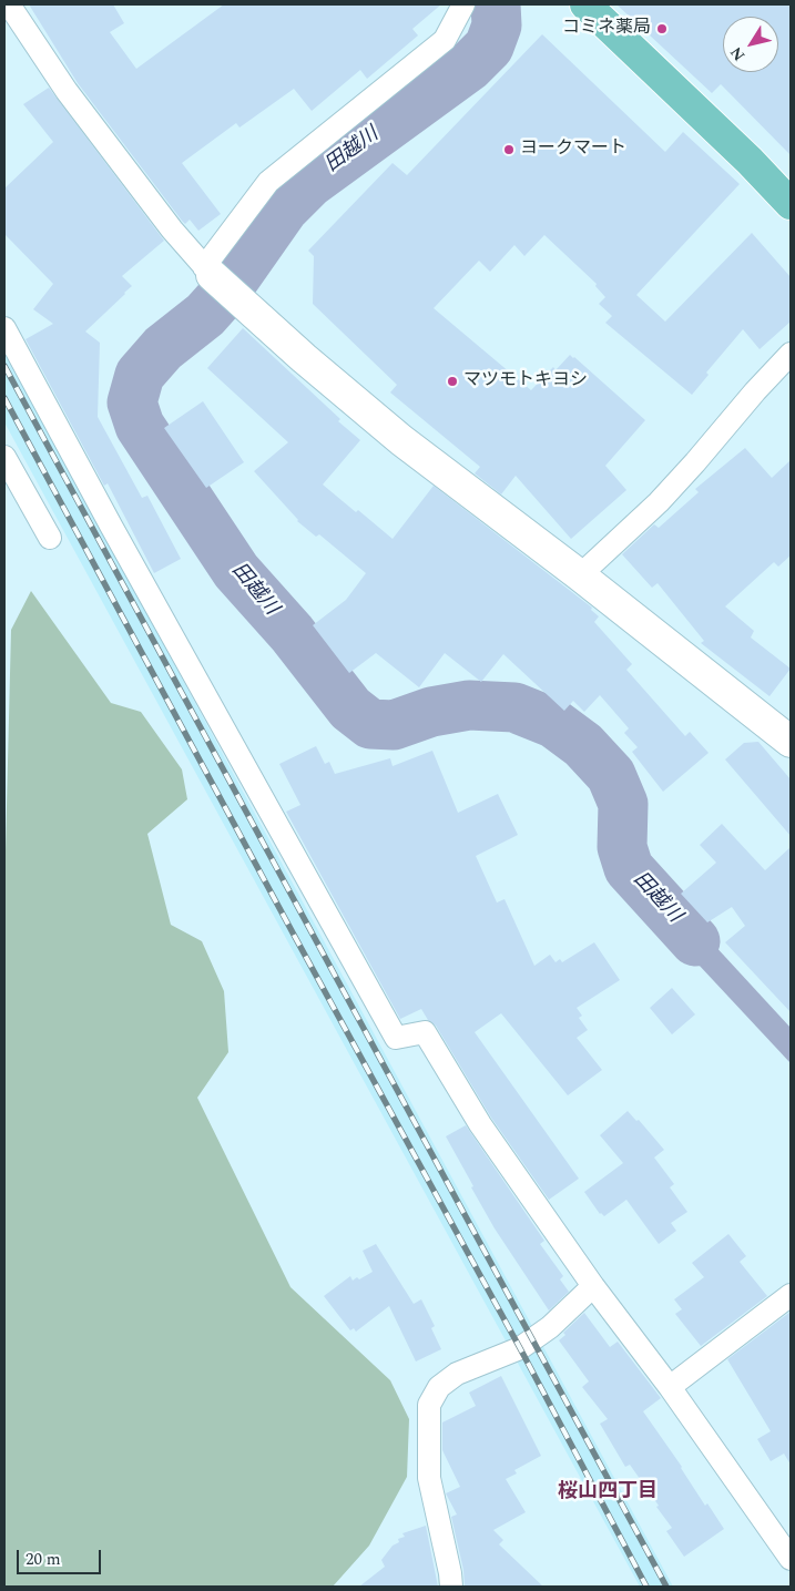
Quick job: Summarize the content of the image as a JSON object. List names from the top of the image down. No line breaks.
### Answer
{"districts":["桜山四丁目"],"water":["田越川"],"places":["コミネ薬局","ヨークマート","マツモトキヨシ"],"scale_bar":"20 m","north":"bottom left"}
